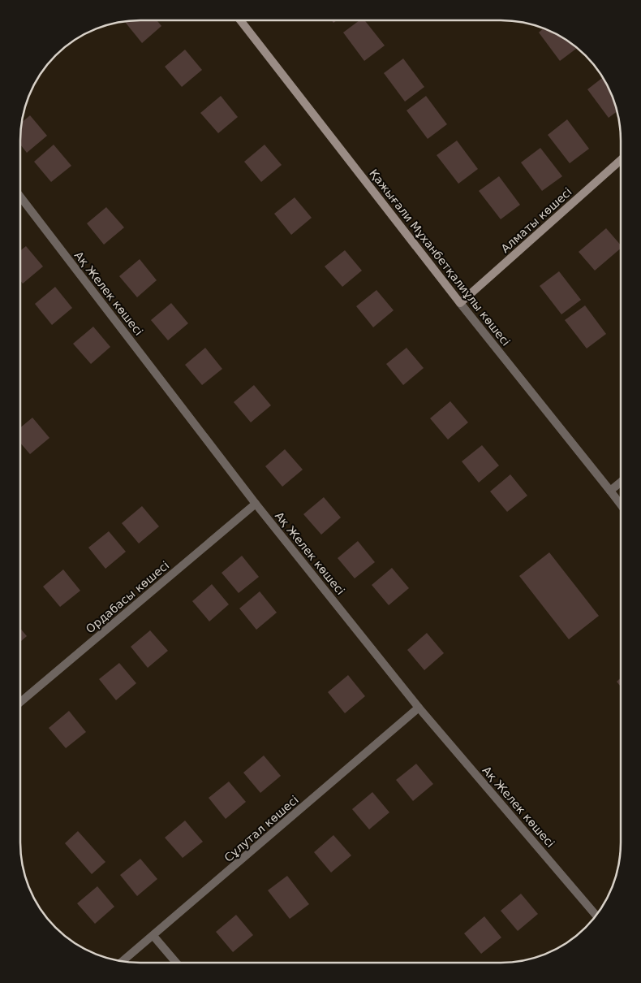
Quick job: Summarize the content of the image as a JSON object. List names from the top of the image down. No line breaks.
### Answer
{"streets":{"street":["Алматы көшесі","Қажығали Мұханбетқалиұлы көшесі","Ақ Желек көшесі","Ордабасы көшесі","Сұлутал көшесі"]},"crossings":[["Алматы көшесі","Қажығали Мұханбетқалиұлы көшесі"],["Ақ Желек көшесі","Ордабасы көшесі"],["Ақ Желек көшесі","Сұлутал көшесі"]]}
